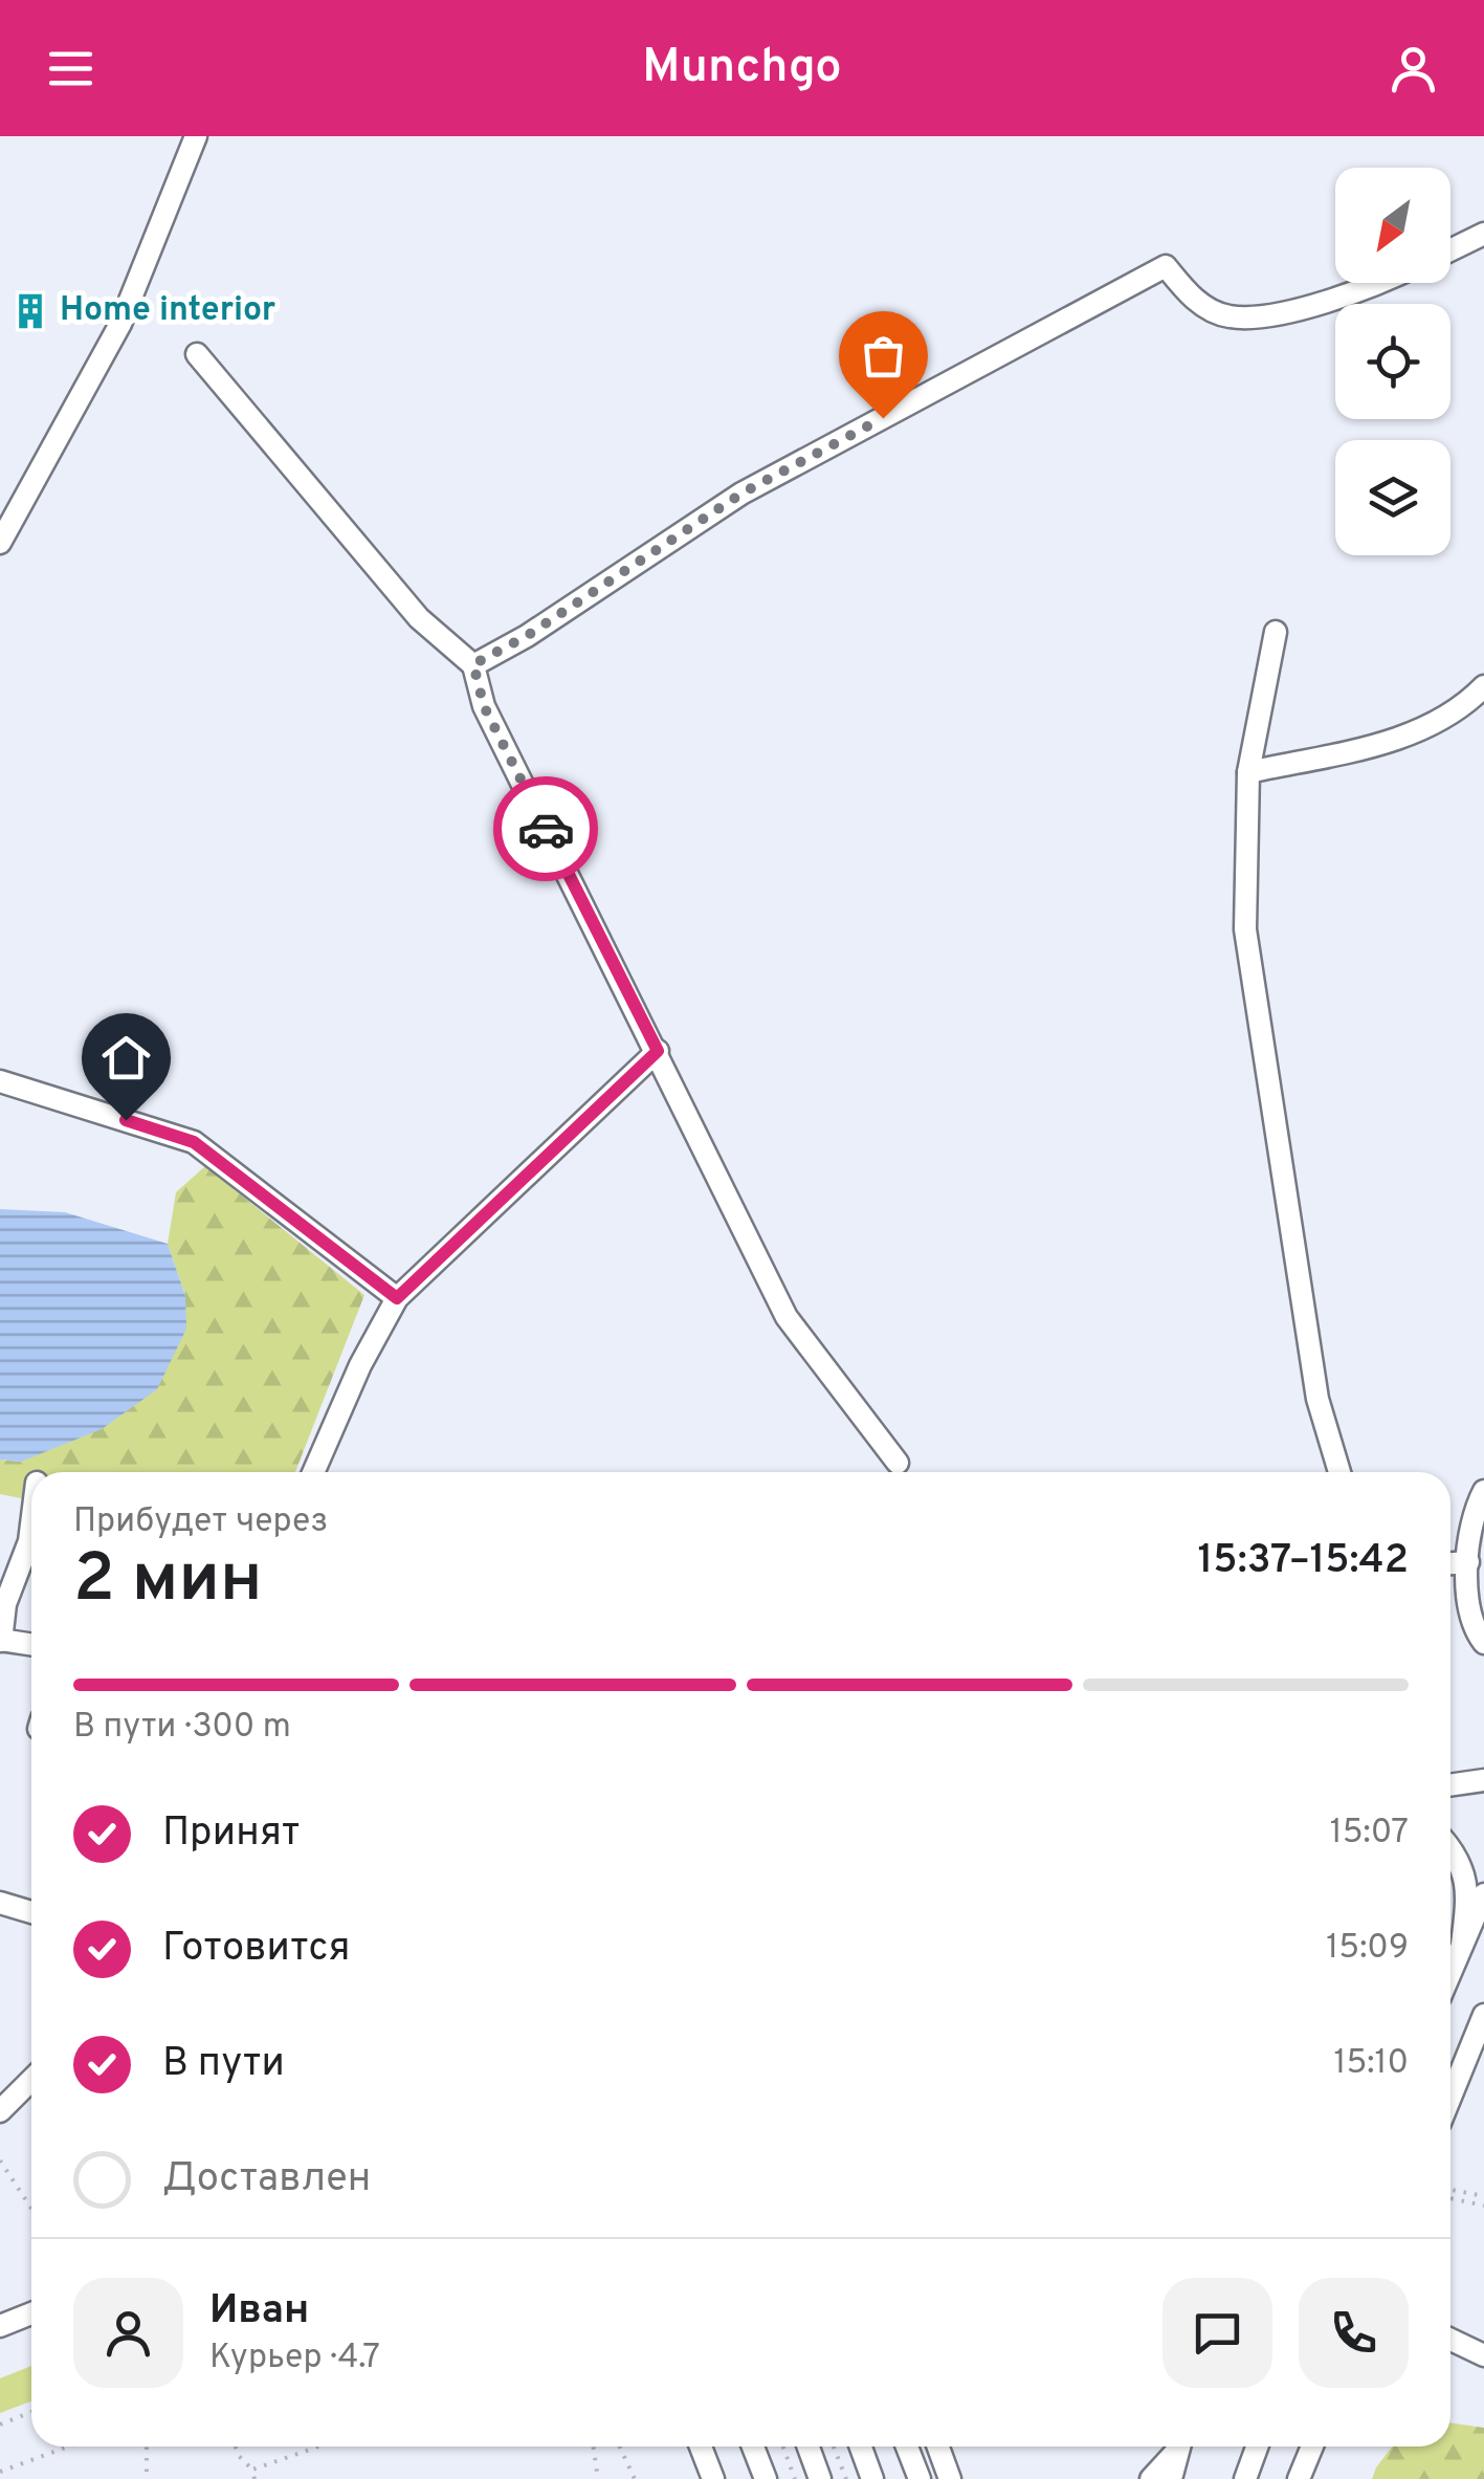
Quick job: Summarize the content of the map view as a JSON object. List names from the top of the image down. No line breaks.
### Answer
{"places":{"building":["Home interior"]},"north":"bottom left","page":{"header":"Munchgo","heading":["2 мин","Прибудет через","15:37–15:42"],"panel":["Иван","Курьер · 4.7"],"bar":"В пути · 300 m","list":[["Принят","15:07"],["Готовится","15:09"],["В пути","15:10"],"Доставлен"]}}
